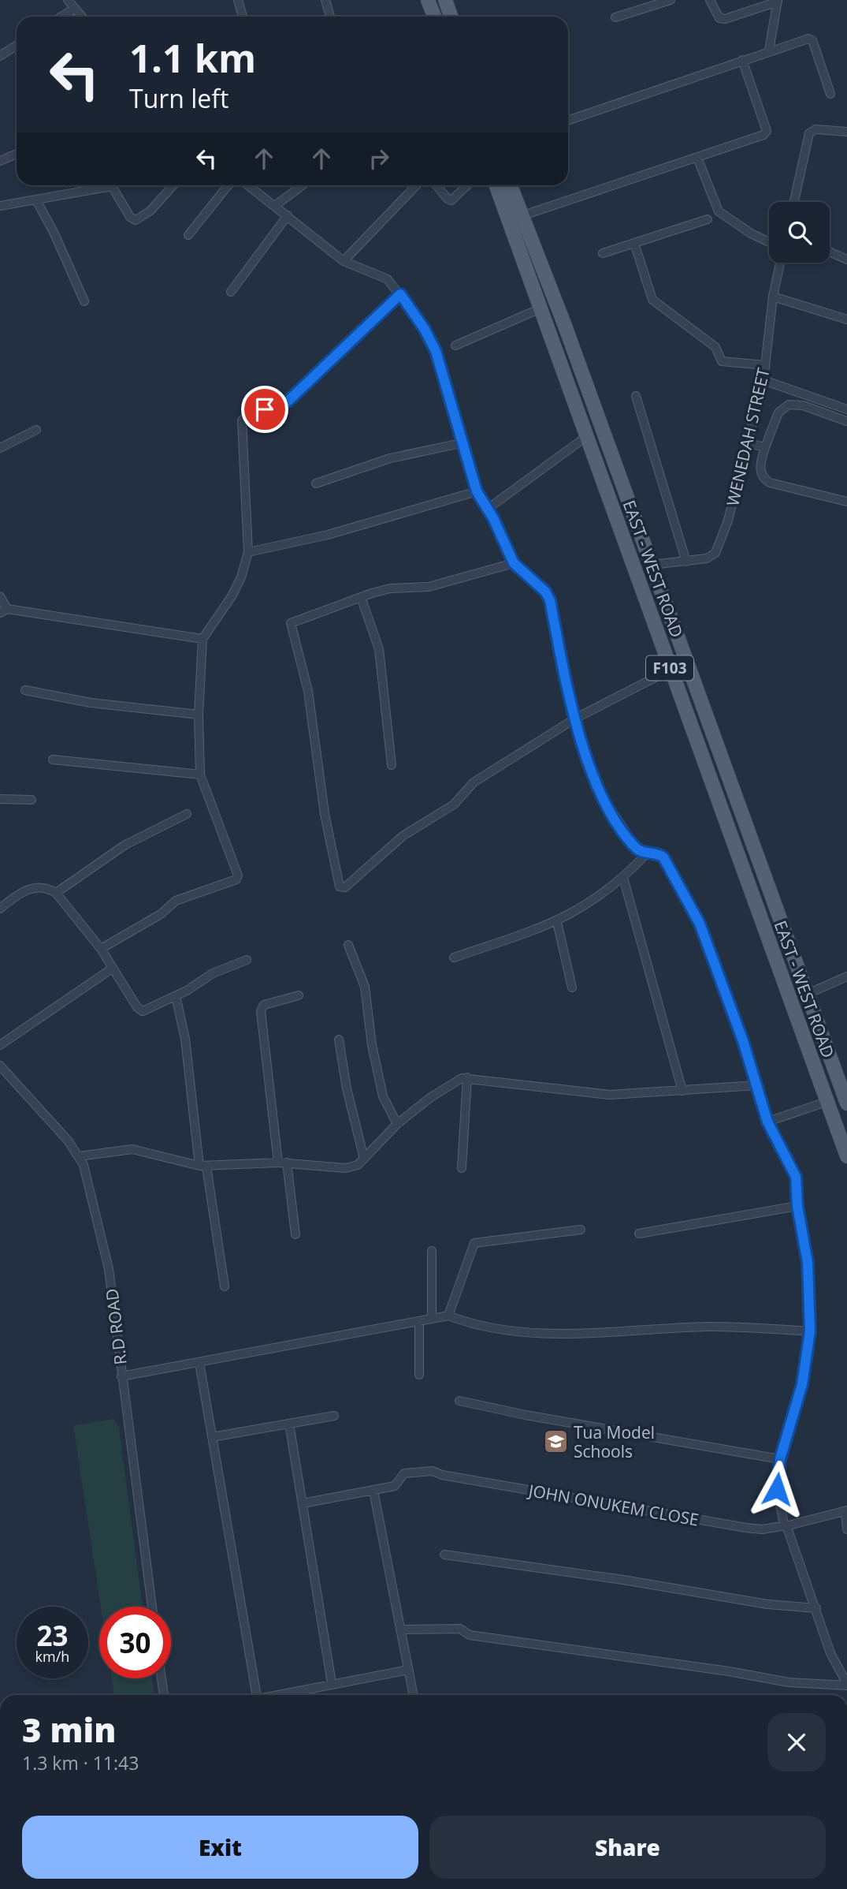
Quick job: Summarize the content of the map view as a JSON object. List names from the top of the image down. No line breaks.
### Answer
{"streets":{"main road":["EAST - WEST ROAD","F103"],"street":["WENEDAH STREET","R.D ROAD","JOHN ONUKEM CLOSE"]},"crossings":[["WENEDAH STREET","EAST - WEST ROAD"]],"places":{"school or university":["Tua Model Schools"]},"page":{"turn":["1.1 km","Turn left"],"speed":"23 km/h","limit":"30","heading":["3 min","1.3 km · 11:43"],"buttons":["Exit","Share"]}}
